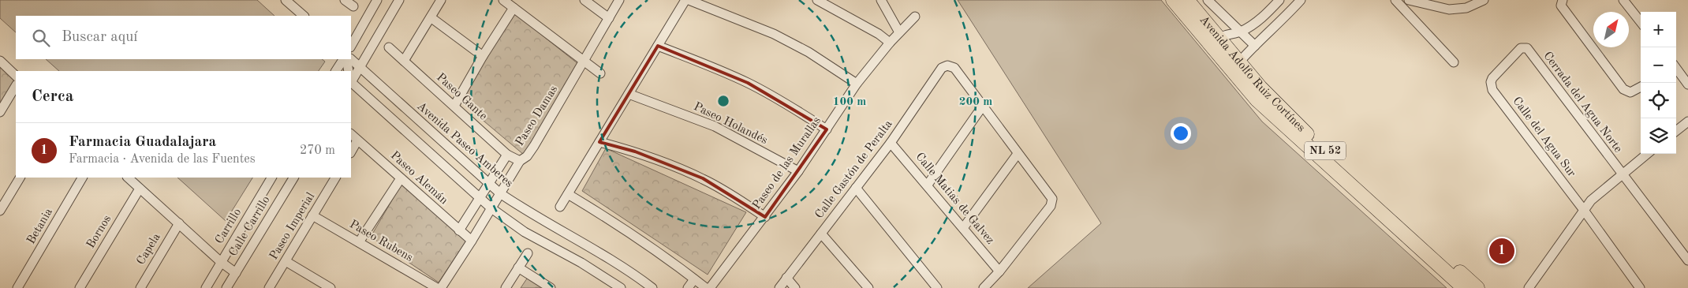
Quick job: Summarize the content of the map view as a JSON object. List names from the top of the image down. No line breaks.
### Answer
{"streets":{"main road":["Avenida Adolfo Ruiz Cortínes","NL 52"],"street":["Paseo Gante","Cerrada del Agua Norte","Paseo Damas","Paseo Holandés","Calle del Agua Sur","Avenida Paseo Amberes","Paseo de las Murallas","Calle Gastón de Peralta","Paseo Alemán","Calle Matias de Galvez","Betania","Carrillo","Calle Carrillo","Paseo Imperial","Bornos","Paseo Rubens","Capela"]},"crossings":[["Paseo Gante","Paseo Damas"],["Cerrada del Agua Norte","Calle del Agua Sur"],["Paseo Damas","Avenida Paseo Amberes"],["Paseo Damas","Paseo Alemán"],["Paseo Holandés","Paseo de las Murallas"],["Calle Gastón de Peralta","Calle Matias de Galvez"],["Carrillo","Calle Carrillo"],["Calle Carrillo","Bornos"],["Calle Carrillo","Capela"],["Paseo Imperial","Paseo Rubens"]],"north":"top right","page":{"map_buttons":["+","−"],"search":"Buscar aquí","heading":"Cerca","list":[{"mark":"1","name":"Farmacia Guadalajara","note":"Farmacia · Avenida de las Fuentes","value":"270 m"}],"pins":"1"},"rings":["100 m","200 m"]}
